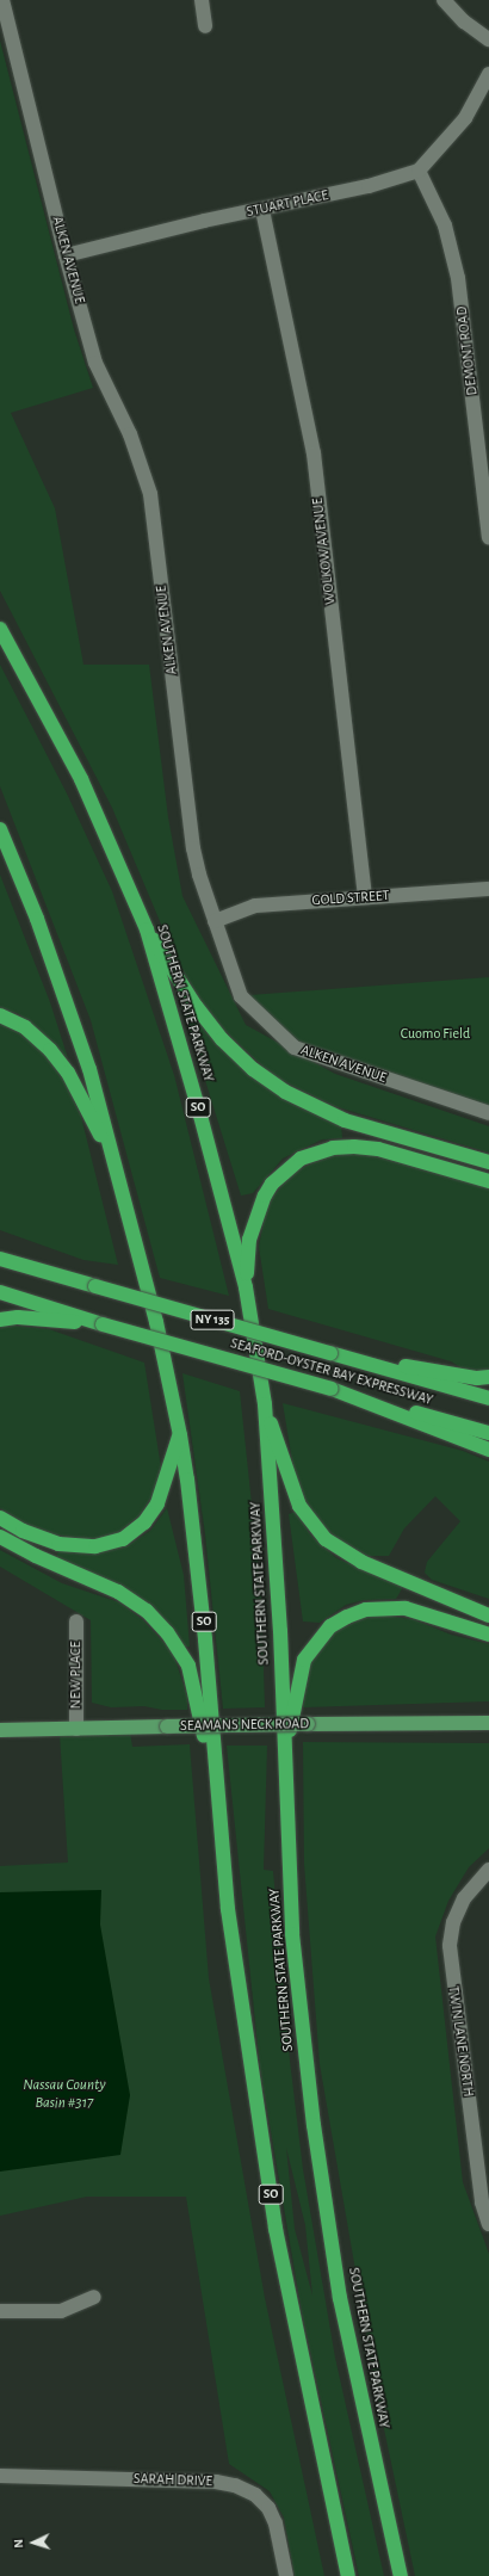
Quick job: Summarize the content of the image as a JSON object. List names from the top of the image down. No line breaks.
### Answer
{"streets":{"highway":["SOUTHERN STATE PARKWAY","SO","NY 135","SEAFORD-OYSTER BAY EXPRESSWAY"],"main road":["SEAMANS NECK ROAD"],"street":["STUART PLACE","ALKEN AVENUE","DEMONT ROAD","WOLKOW AVENUE","GOLD STREET","NEW PLACE","TWIN LANE NORTH","SARAH DRIVE"]},"crossings":[["STUART PLACE","ALKEN AVENUE"],["STUART PLACE","DEMONT ROAD"],["STUART PLACE","WOLKOW AVENUE"],["ALKEN AVENUE","GOLD STREET"],["WOLKOW AVENUE","GOLD STREET"],["NEW PLACE","SEAMANS NECK ROAD"]],"water":["Nassau County Basin #317"],"parks":["Cuomo Field"],"north":"left"}
